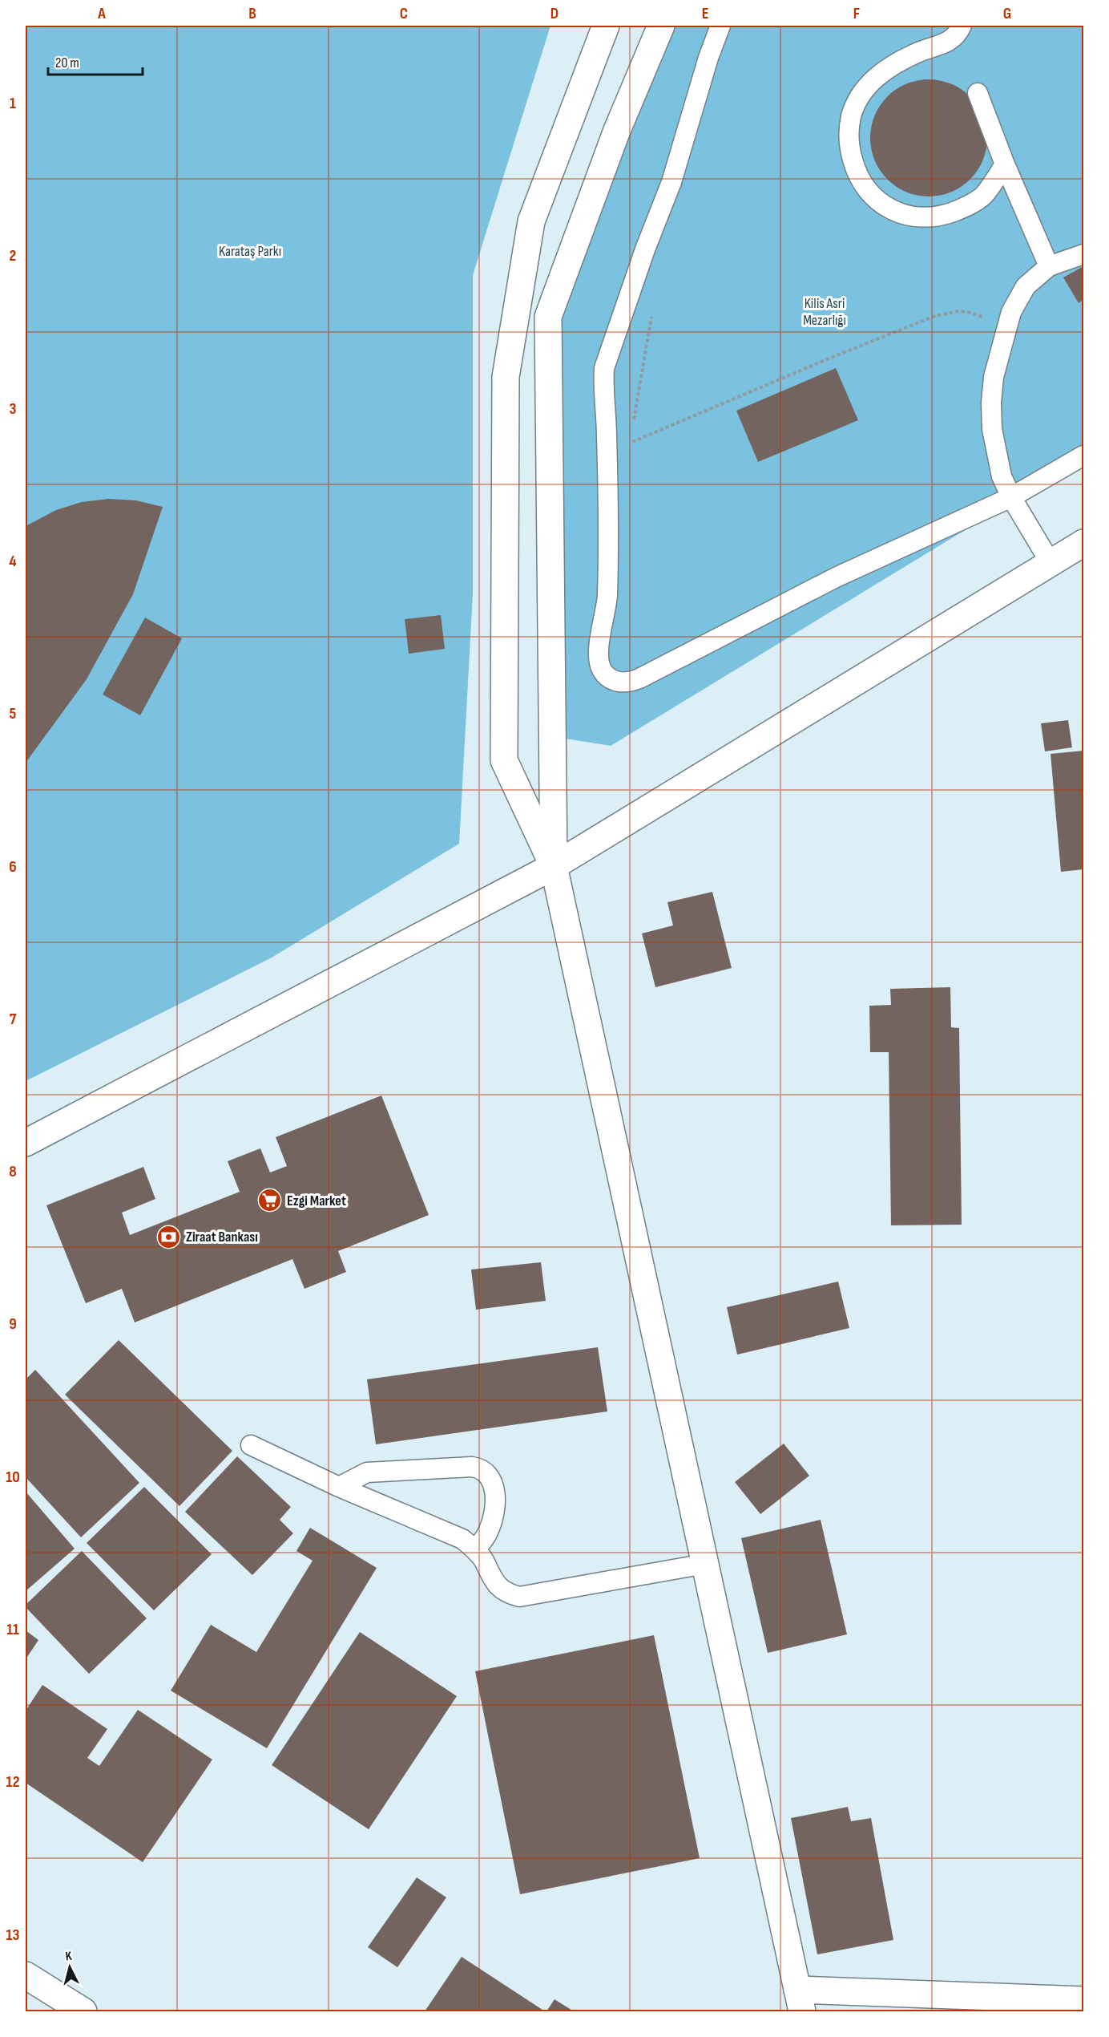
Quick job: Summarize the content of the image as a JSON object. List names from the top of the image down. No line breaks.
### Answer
{"parks":["Karataş Parkı","Kilis Asri Mezarlığı"],"places":{"supermarket":["Ezgi Market"],"bank":["Ziraat Bankası"]},"scale_bar":"20 m","north":"top","grid":{"columns":["A","B","C","D","E","F","G"],"rows":["1","2","3","4","5","6","7","8","9","10","11","12","13"]}}
